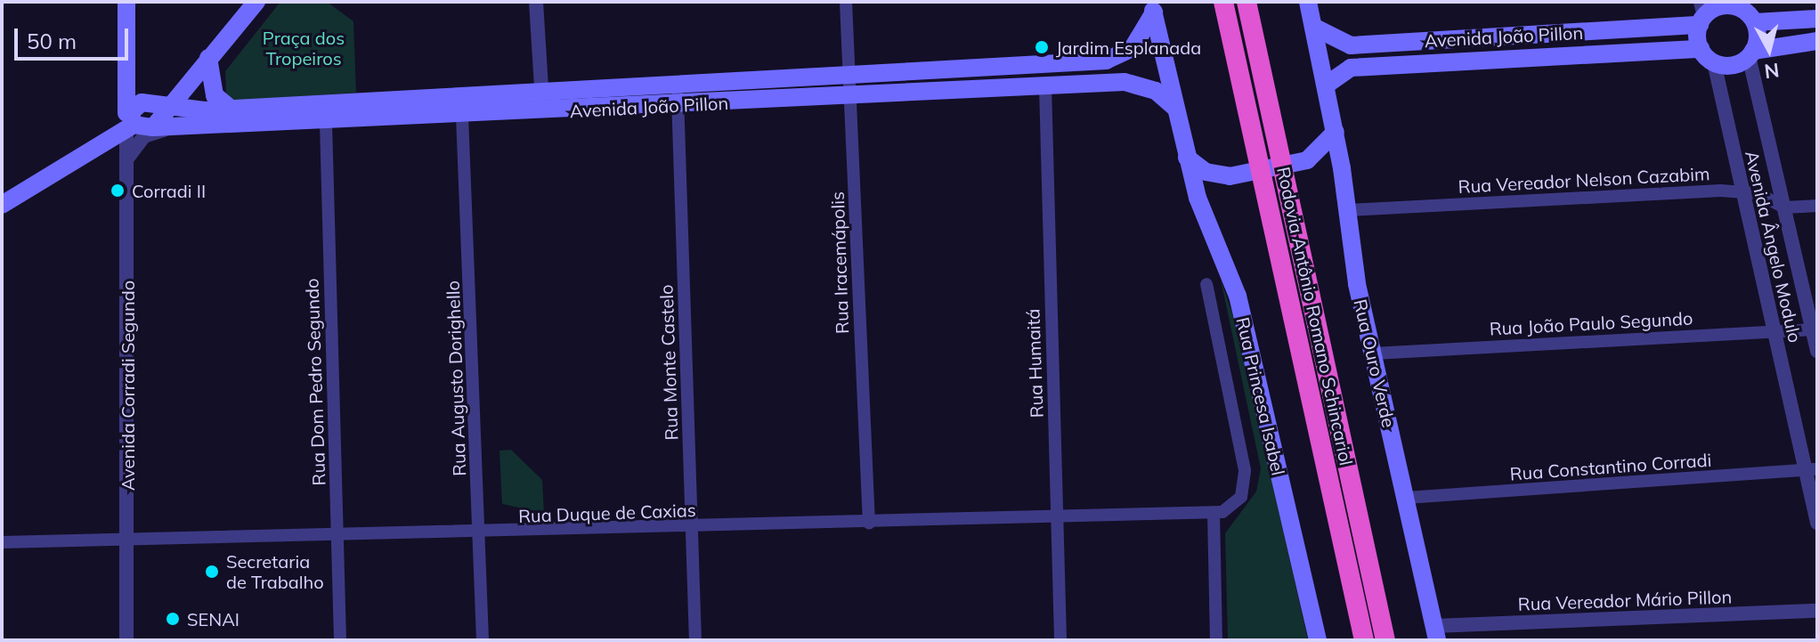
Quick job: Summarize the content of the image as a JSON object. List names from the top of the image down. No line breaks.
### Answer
{"streets":{"highway":["Rodovia Antônio Romano Schincariol"],"main road":["Avenida João Pillon","Rua Ouro Verde","Rua Princesa Isabel"],"street":["Rua Vereador Nelson Cazabim","Avenida Ângelo Modulo","Rua Iracemápolis","Rua João Paulo Segundo","Rua Monte Castelo","Rua Humaitá","Rua Augusto Dorighello","Rua Dom Pedro Segundo","Avenida Corradi Segundo","Rua Constantino Corradi","Rua Duque de Caxias","Rua Vereador Mário Pillon"]},"crossings":[["Avenida João Pillon","Avenida Ângelo Modulo"],["Avenida João Pillon","Rua Iracemápolis"],["Avenida João Pillon","Rua Monte Castelo"],["Avenida João Pillon","Rua Humaitá"],["Avenida João Pillon","Rua Ouro Verde"],["Avenida João Pillon","Rua Augusto Dorighello"],["Avenida João Pillon","Rua Dom Pedro Segundo"],["Avenida João Pillon","Avenida Corradi Segundo"],["Avenida João Pillon","Rua Princesa Isabel"],["Rua Vereador Nelson Cazabim","Avenida Ângelo Modulo"],["Rua Vereador Nelson Cazabim","Rua Ouro Verde"],["Avenida Ângelo Modulo","Rua João Paulo Segundo"],["Avenida Ângelo Modulo","Rua Constantino Corradi"],["Rua Iracemápolis","Rua Duque de Caxias"],["Rua João Paulo Segundo","Rua Ouro Verde"],["Rua Monte Castelo","Rua Duque de Caxias"],["Rua Humaitá","Rua Duque de Caxias"],["Rua Ouro Verde","Rua Constantino Corradi"],["Rua Ouro Verde","Rua Vereador Mário Pillon"],["Rua Augusto Dorighello","Rua Duque de Caxias"],["Rua Dom Pedro Segundo","Rua Duque de Caxias"],["Avenida Corradi Segundo","Rua Duque de Caxias"],["Rua Princesa Isabel","Rua Duque de Caxias"]],"parks":["Praça dos Tropeiros"],"places":["Jardim Esplanada","Corradi II","Secretaria de Trabalho","SENAI"],"scale_bar":"50 m","north":"bottom"}
